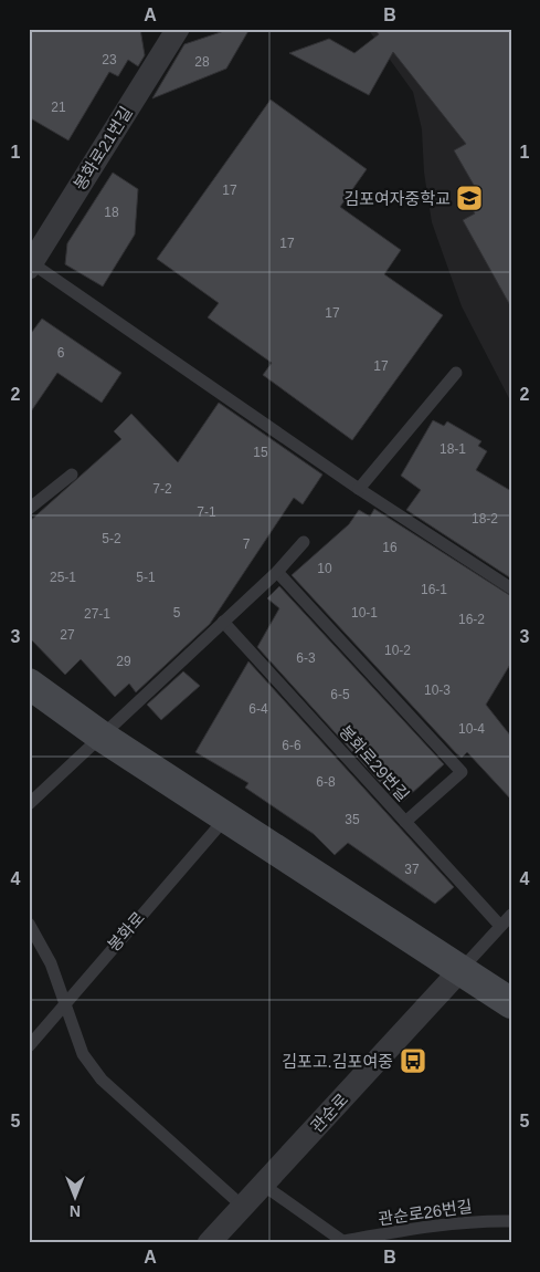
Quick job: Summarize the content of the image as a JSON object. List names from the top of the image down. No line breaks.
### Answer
{"streets":{"street":["봉화로21번길","관순로"],"lane":["봉화로29번길","봉화로","관순로26번길"]},"crossings":[["관순로","관순로26번길"]],"places":{"school or university":["김포여자중학교"],"bus stop":["김포고.김포여중"]},"house_numbers":["23","28","21","17","18","17","17","6","17","18-1","15","7-2","7-1","18-2","5-2","7","16","10","25-1","5-1","16-1","5","10-1","27-1","16-2","27","10-2","6-3","29","10-3","6-5","6-4","10-4","6-6","6-8","35","37"],"north":"bottom","grid":{"columns":["A","B"],"rows":["1","2","3","4","5"]}}
